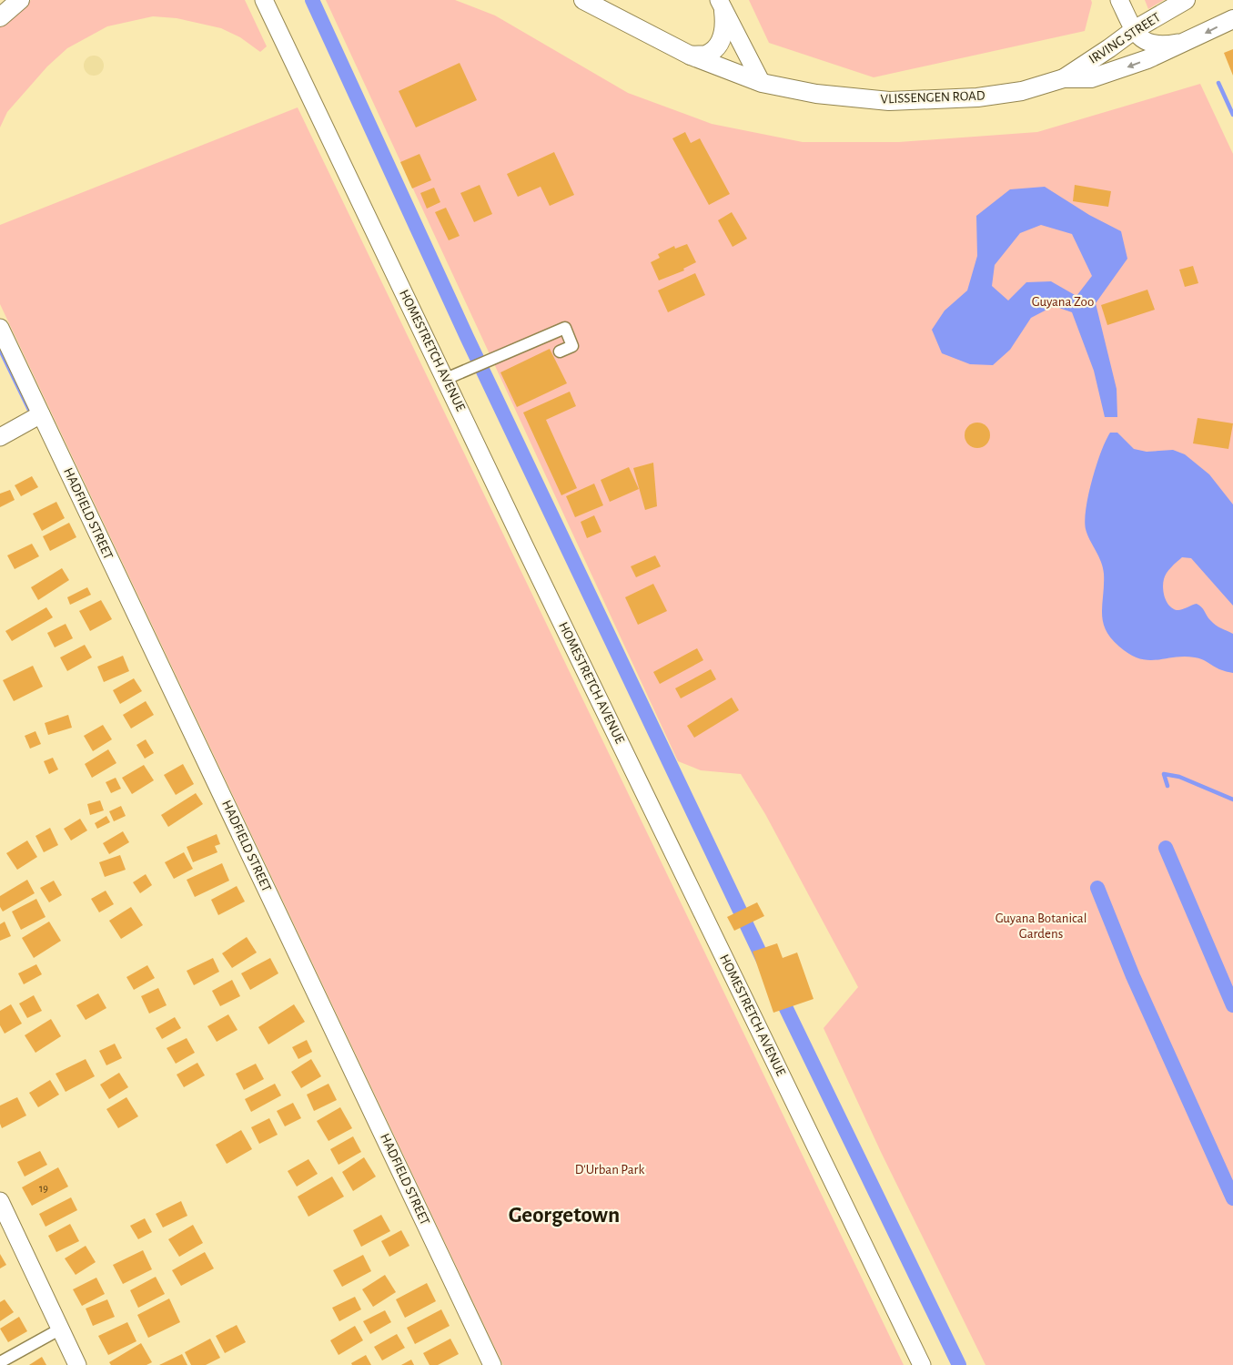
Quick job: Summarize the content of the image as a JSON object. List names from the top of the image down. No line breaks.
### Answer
{"streets":{"main road":["IRVING STREET","VLISSENGEN ROAD","HOMESTRETCH AVENUE","HADFIELD STREET"]},"crossings":[["IRVING STREET","VLISSENGEN ROAD"]],"districts":["Georgetown"],"parks":["Guyana Zoo","Guyana Botanical Gardens","D'Urban Park"],"house_numbers":["19"]}
